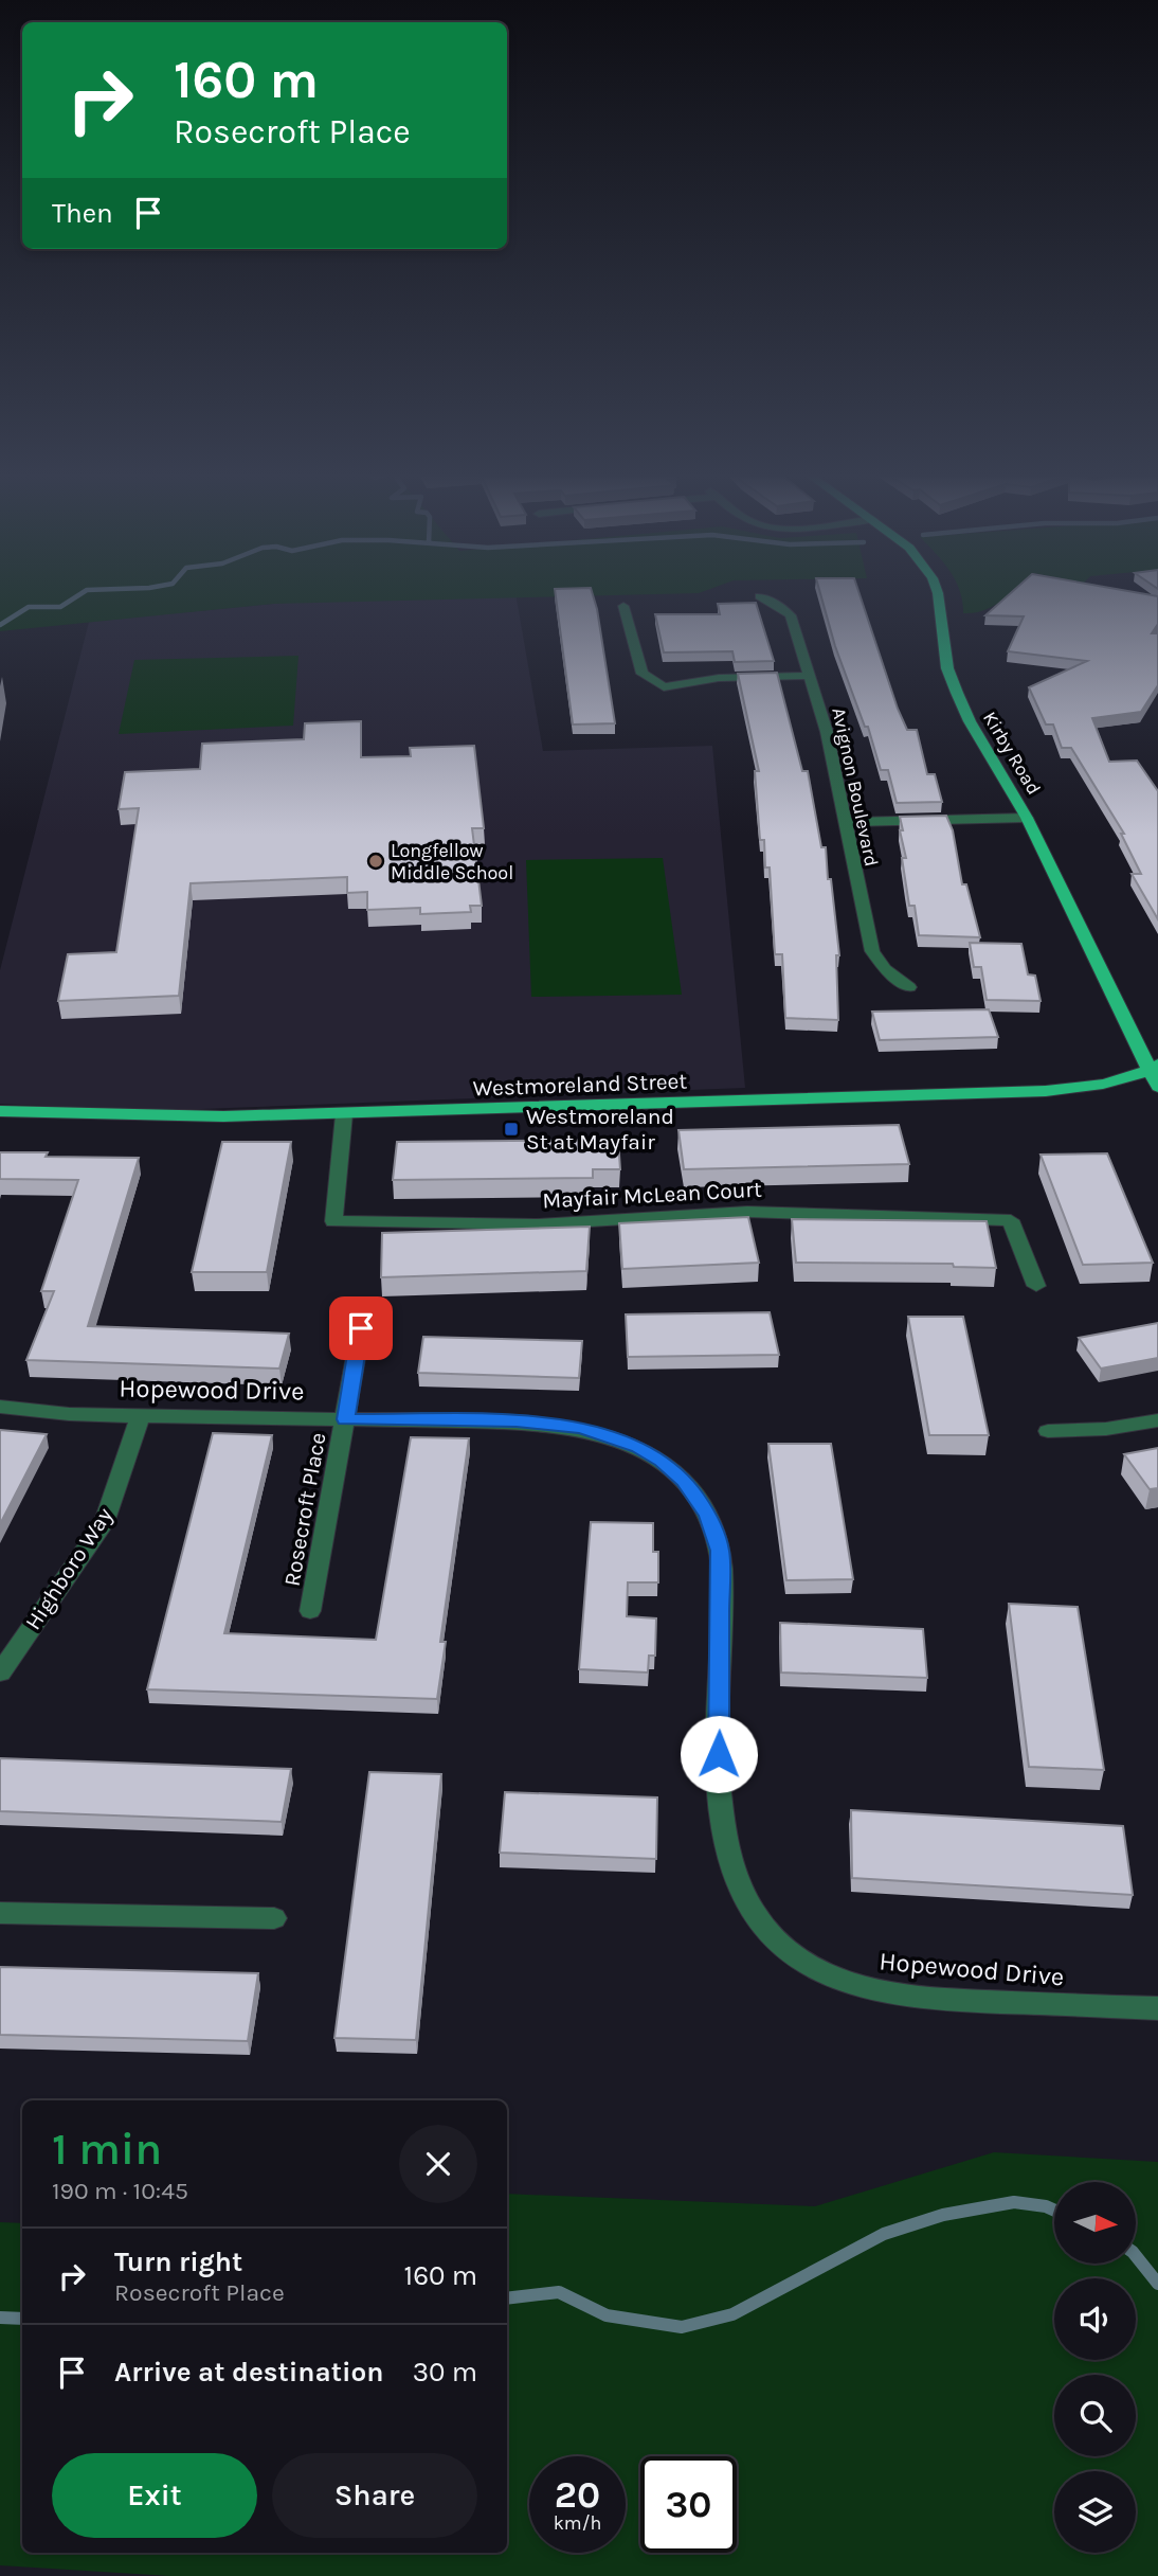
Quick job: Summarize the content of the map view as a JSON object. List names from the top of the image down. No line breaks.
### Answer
{"streets":{"main road":["Kirby Road","Westmoreland Street"],"street":["Avignon Boulevard","Mayfair McLean Court","Hopewood Drive","Rosecroft Place","Highboro Way"]},"crossings":[["Kirby Road","Westmoreland Street"],["Westmoreland Street","Mayfair McLean Court"],["Hopewood Drive","Rosecroft Place"],["Hopewood Drive","Highboro Way"]],"places":{"other":["Longfellow Middle School"],"transit":["Westmoreland St at Mayfair"]},"north":"right","page":{"turn":["160 m","Rosecroft Place"],"then":"Then","heading":["1 min","190 m · 10:45"],"list":[{"name":"Turn right","note":"Rosecroft Place","value":"160 m"},{"name":"Arrive at destination","value":"30 m"}],"buttons":["Exit","Share"],"speed":"20 km/h","limit":"30"}}
